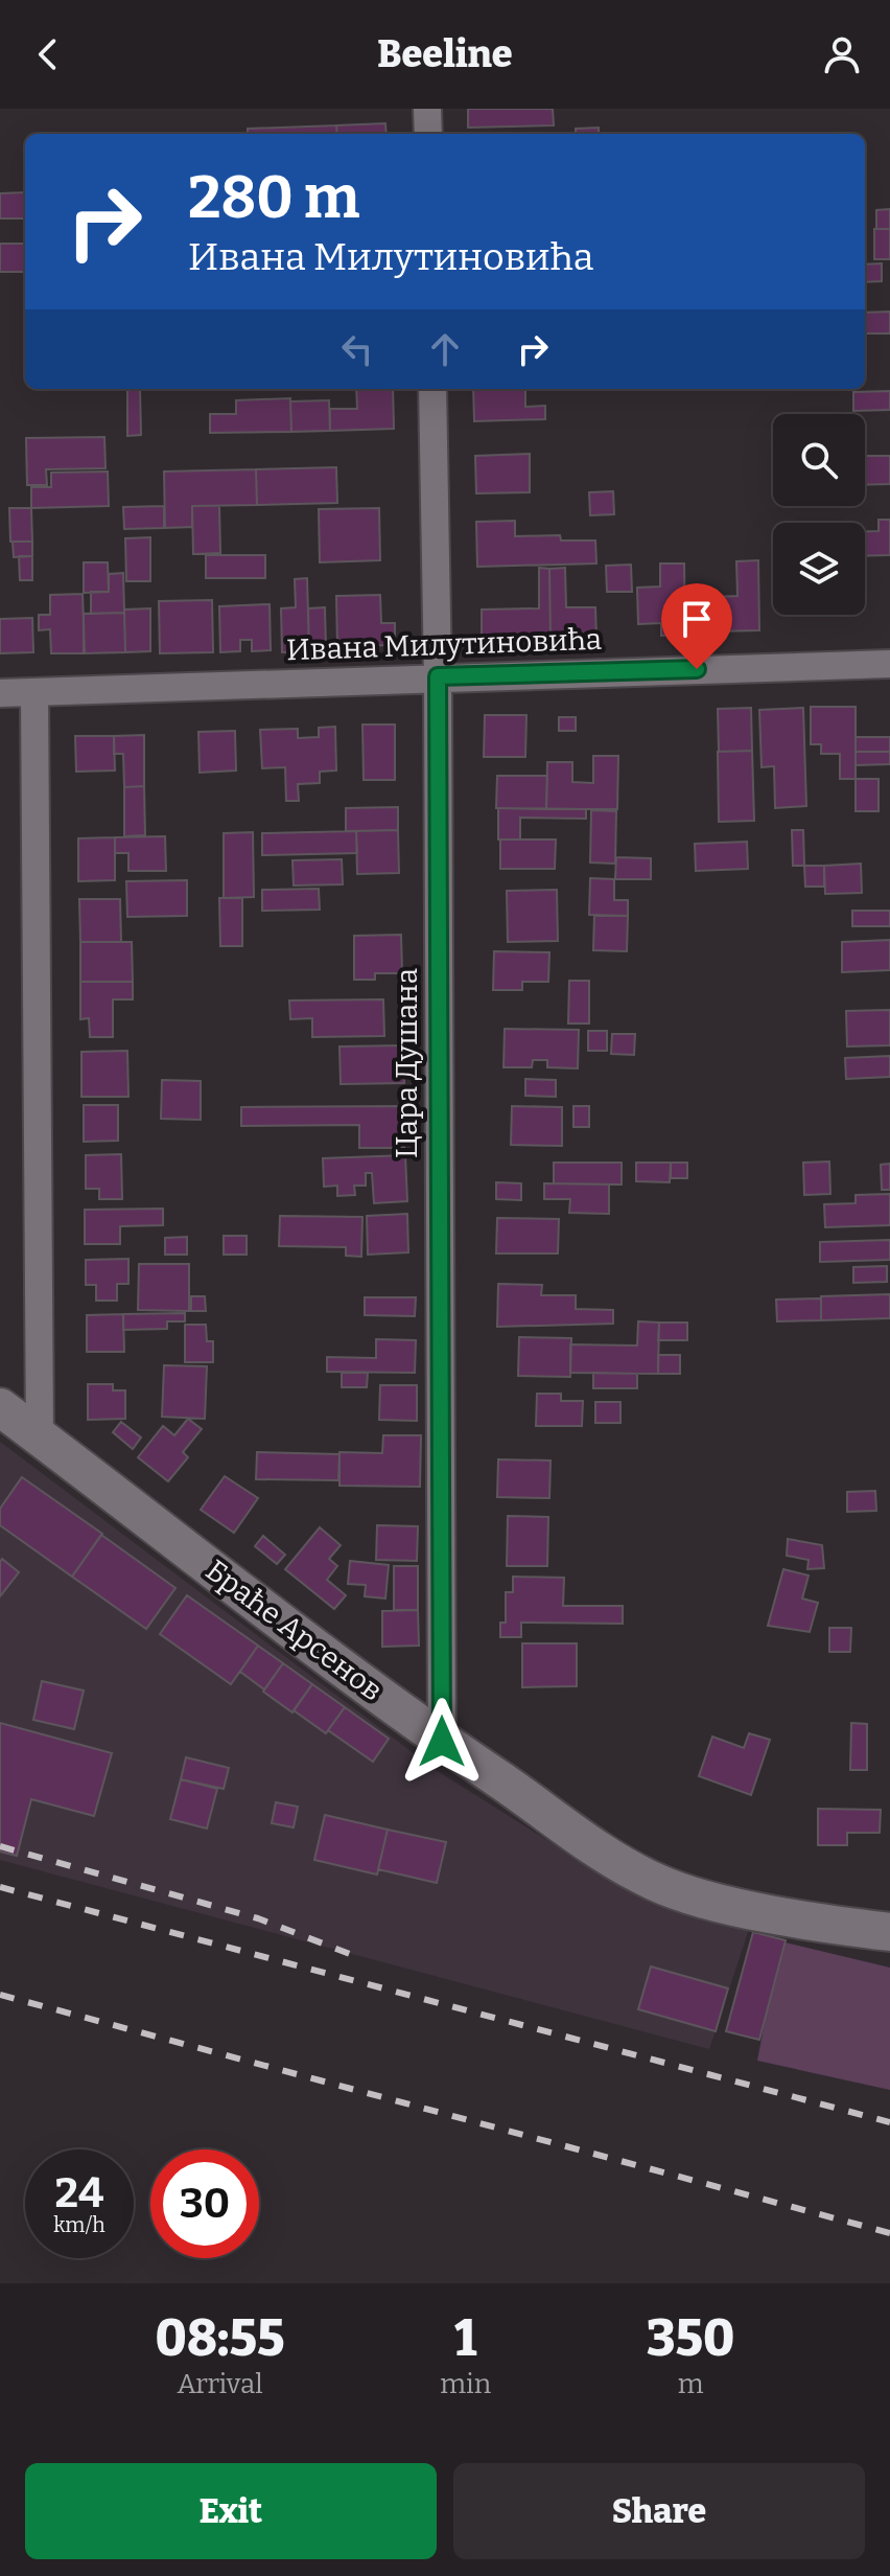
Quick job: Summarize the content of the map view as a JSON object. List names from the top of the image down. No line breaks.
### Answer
{"streets":{"main road":["Браће Арсенов"],"street":["Ивана Милутиновића","Цара Душана"]},"crossings":[["Ивана Милутиновића","Цара Душана"],["Цара Душана","Браће Арсенов"]],"page":{"header":"Beeline","turn":["280 m","Ивана Милутиновића"],"speed":"24 km/h","limit":"30","eta":["08:55","Arrival","1","min","350","m"],"buttons":["Exit","Share"]}}
